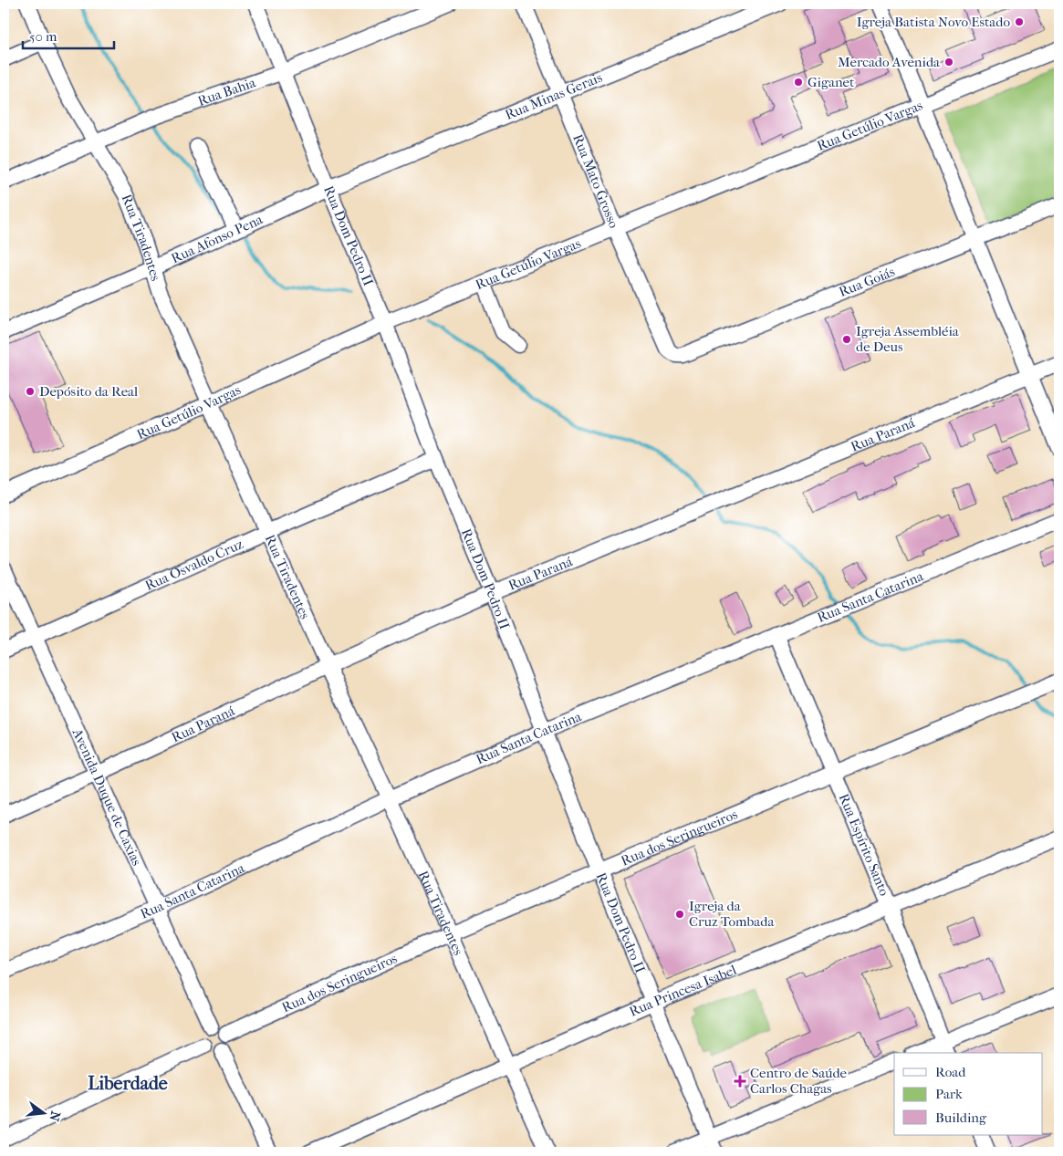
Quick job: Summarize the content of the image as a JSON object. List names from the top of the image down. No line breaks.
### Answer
{"streets":{"street":["Rua Bahia","Rua Minas Gerais","Rua Getúlio Vargas","Rua Mato Grosso","Rua Dom Pedro II","Rua Tiradentes","Rua Afonso Pena","Rua Goiás","Rua Paraná","Rua Osvaldo Cruz","Rua Santa Catarina","Avenida Duque de Caxias","Rua dos Seringueiros","Rua Espírito Santo","Rua Princesa Isabel"]},"crossings":[["Rua Bahia","Rua Dom Pedro II"],["Rua Bahia","Rua Tiradentes"],["Rua Minas Gerais","Rua Mato Grosso"],["Rua Minas Gerais","Rua Dom Pedro II"],["Rua Minas Gerais","Rua Afonso Pena"],["Rua Getúlio Vargas","Rua Mato Grosso"],["Rua Getúlio Vargas","Rua Dom Pedro II"],["Rua Getúlio Vargas","Rua Tiradentes"],["Rua Mato Grosso","Rua Goiás"],["Rua Dom Pedro II","Rua Afonso Pena"],["Rua Dom Pedro II","Rua Paraná"],["Rua Dom Pedro II","Rua Osvaldo Cruz"],["Rua Dom Pedro II","Rua Santa Catarina"],["Rua Dom Pedro II","Rua dos Seringueiros"],["Rua Dom Pedro II","Rua Princesa Isabel"],["Rua Tiradentes","Rua Afonso Pena"],["Rua Tiradentes","Rua Paraná"],["Rua Tiradentes","Rua Osvaldo Cruz"],["Rua Tiradentes","Rua Santa Catarina"],["Rua Tiradentes","Rua dos Seringueiros"],["Rua Tiradentes","Rua Princesa Isabel"],["Rua Paraná","Avenida Duque de Caxias"],["Rua Osvaldo Cruz","Avenida Duque de Caxias"],["Rua Santa Catarina","Avenida Duque de Caxias"],["Rua Santa Catarina","Rua Espírito Santo"],["Avenida Duque de Caxias","Rua dos Seringueiros"],["Rua dos Seringueiros","Rua Espírito Santo"],["Rua Espírito Santo","Rua Princesa Isabel"]],"districts":["Liberdade"],"places":{"other":["Igreja Batista Novo Estado","Mercado Avenida","Giganet","Igreja Assembléia de Deus","Depósito da Real","Igreja da Cruz Tombada"],"health":["Centro de Saúde Carlos Chagas"]},"legend":["Road","Park","Building"],"scale_bar":"50 m","north":"right"}
